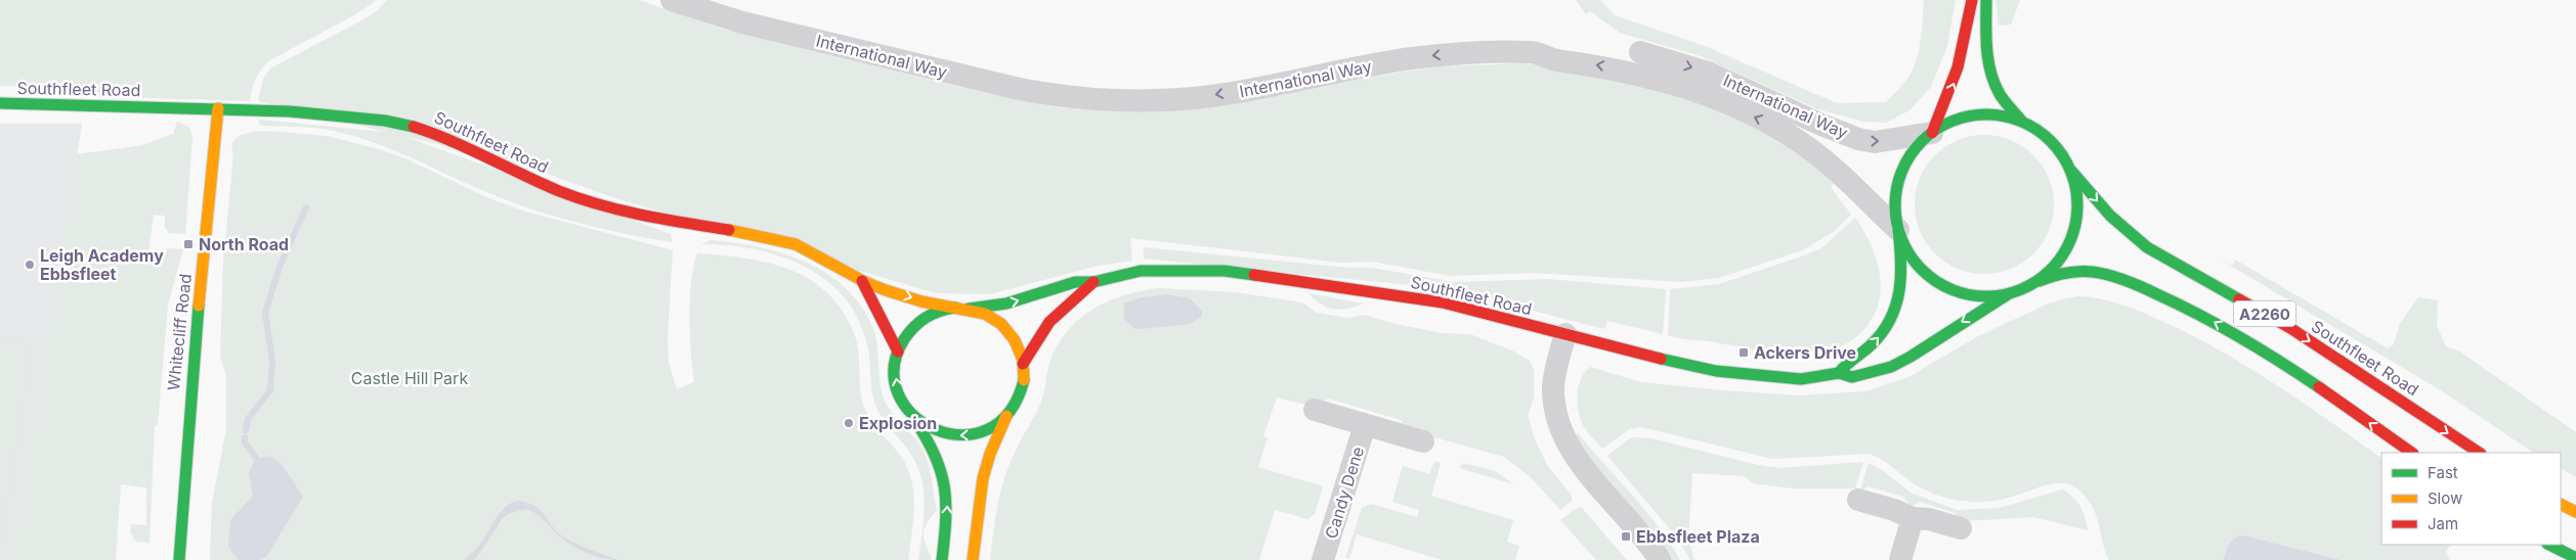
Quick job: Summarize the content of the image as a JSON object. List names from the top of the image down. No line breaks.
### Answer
{"streets":{"main road":["Southfleet Road","A2260","Whitecliff Road"],"street":["International Way","Candy Dene"]},"crossings":[["International Way","Southfleet Road"],["International Way","A2260"],["Southfleet Road","A2260"],["Southfleet Road","Whitecliff Road"]],"parks":["Castle Hill Park"],"places":{"transit":["North Road","Ackers Drive","Ebbsfleet Plaza"],"other":["Leigh Academy Ebbsfleet","Explosion"]},"legend":["Fast","Slow","Jam"]}
